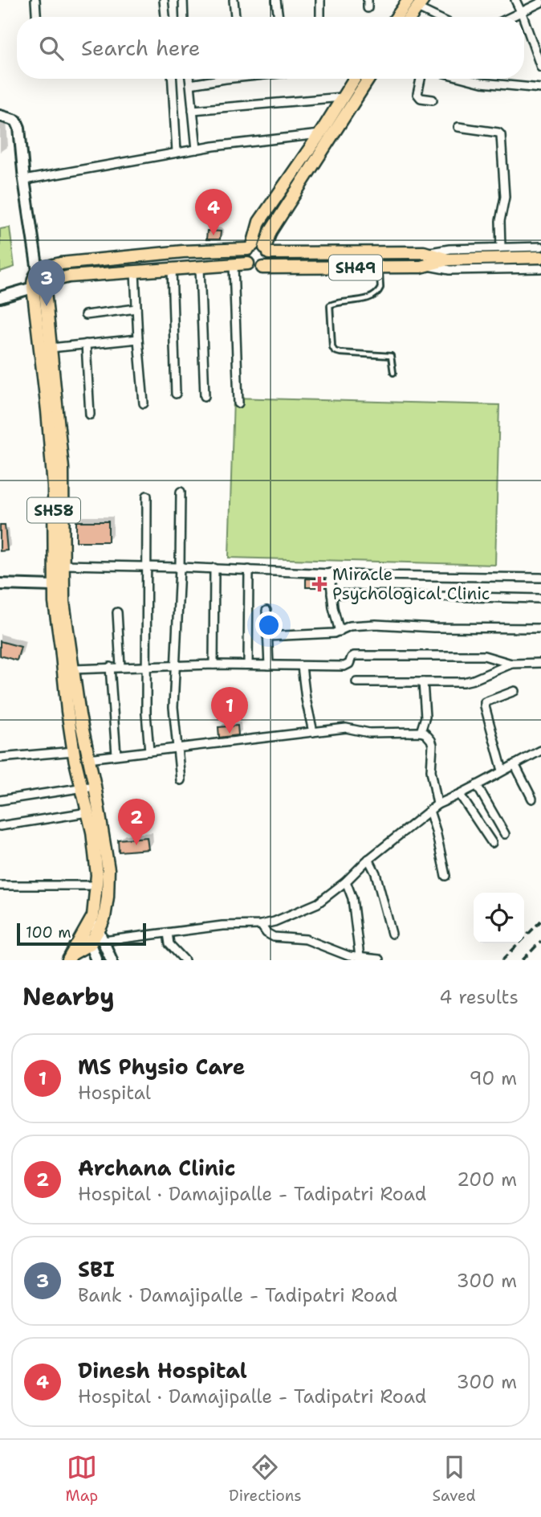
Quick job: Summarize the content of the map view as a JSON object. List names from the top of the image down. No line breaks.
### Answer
{"streets":{"main road":["SH49","SH58"]},"places":{"health":["Miracle Psychological Clinic"]},"scale_bar":"100 m","page":{"search":"Search here","pins":["4","3","1","2"],"scale":"100 m","heading":["Nearby","4 results"],"list":[{"mark":"1","name":"MS Physio Care","note":"Hospital","value":"90 m"},{"mark":"2","name":"Archana Clinic","note":"Hospital · Damajipalle - Tadipatri Road","value":"200 m"},{"mark":"3","name":"SBI","note":"Bank · Damajipalle - Tadipatri Road","value":"300 m"},{"mark":"4","name":"Dinesh Hospital","note":"Hospital · Damajipalle - Tadipatri Road","value":"300 m"}],"nav":["Map","Directions","Saved"]}}
